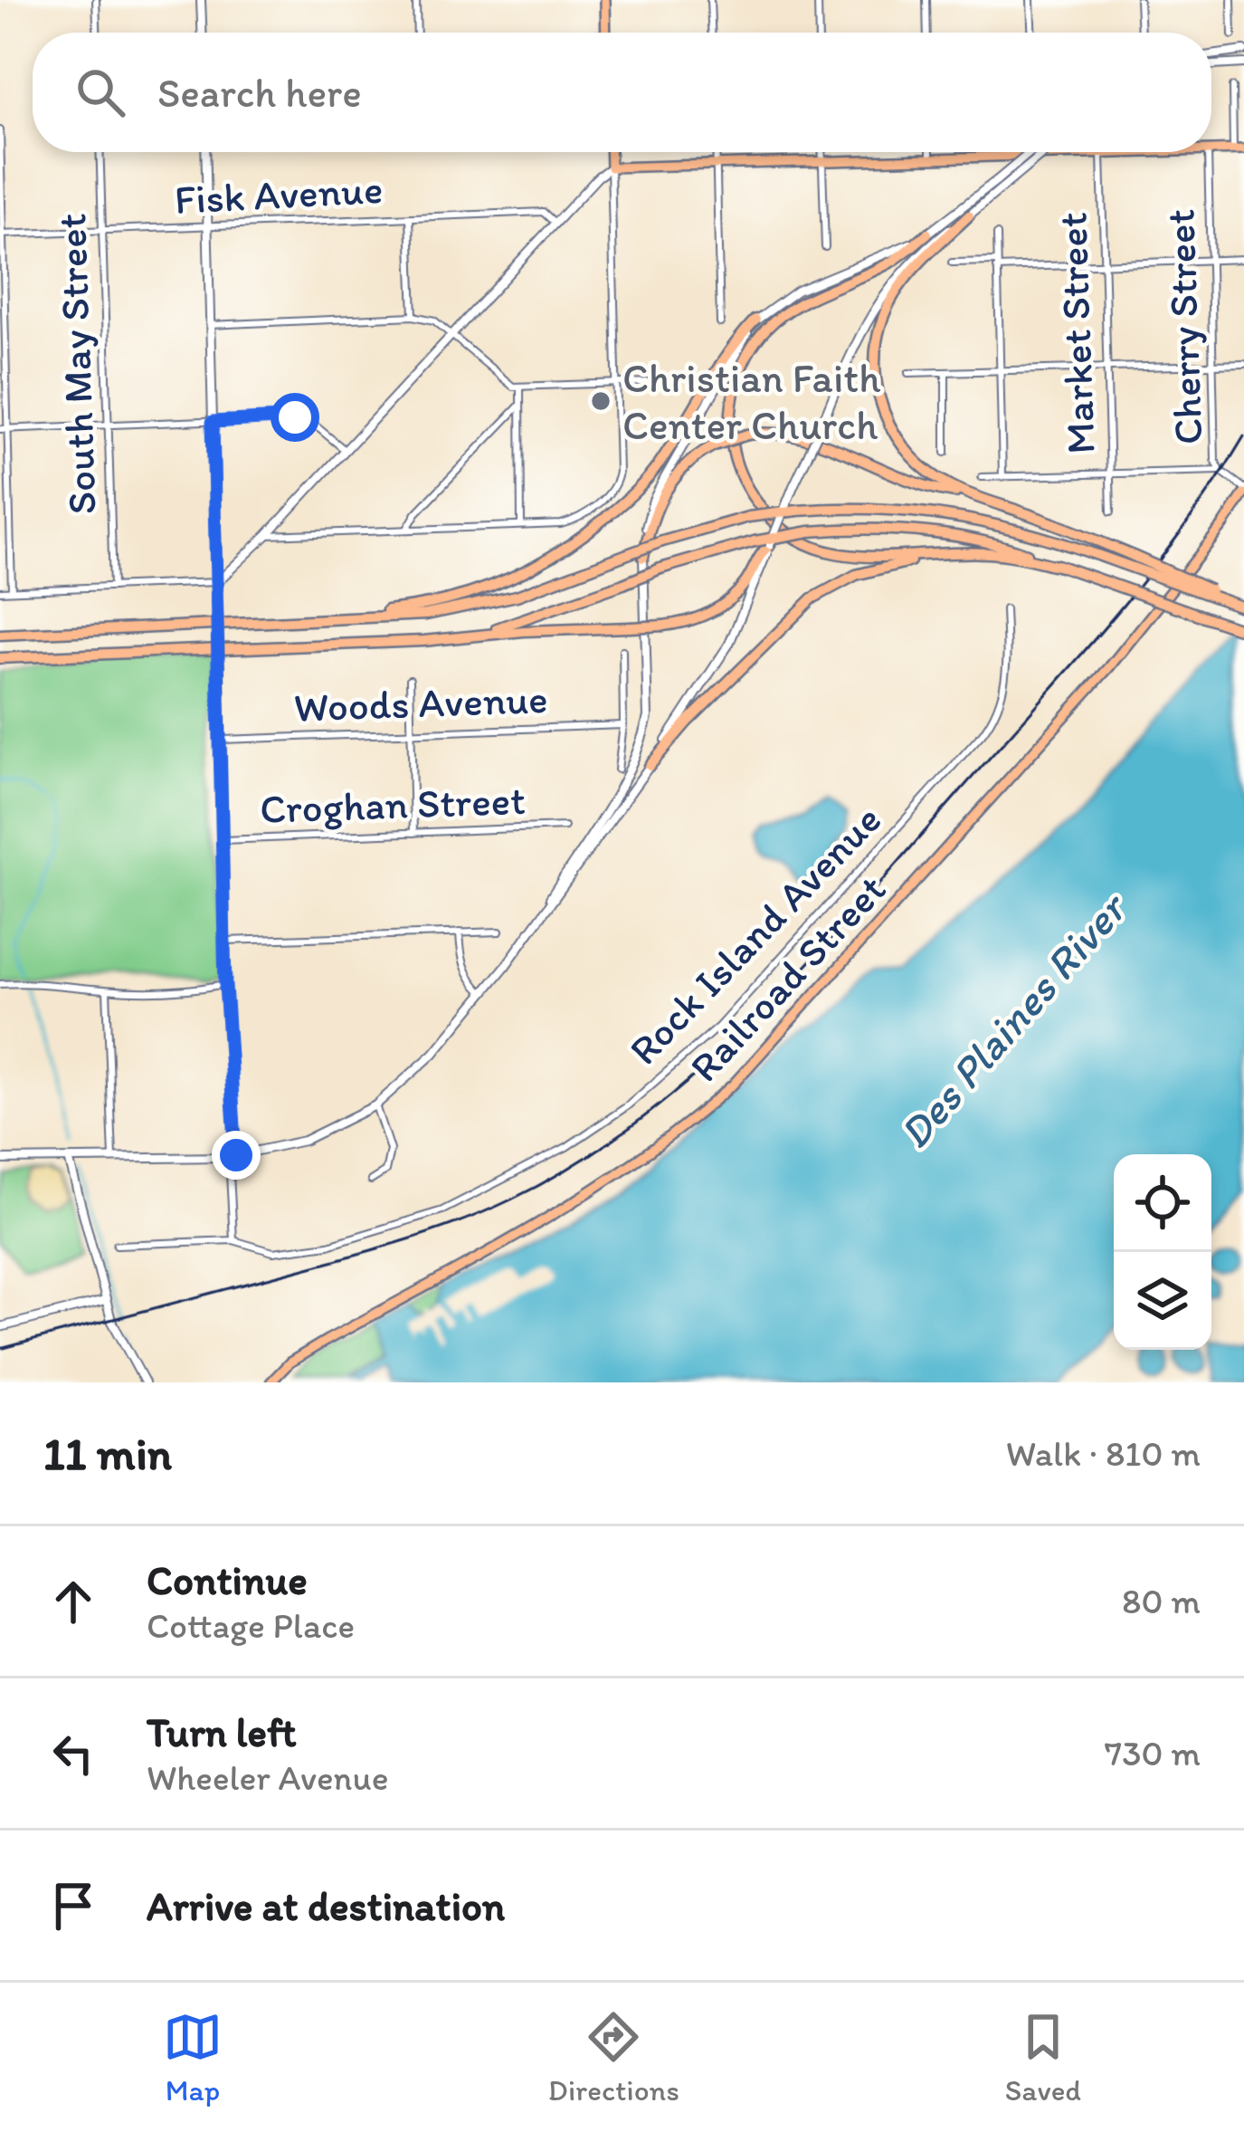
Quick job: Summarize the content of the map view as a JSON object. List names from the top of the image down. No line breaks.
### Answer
{"streets":{"main road":["Railroad Street"],"street":["Fisk Avenue","Cherry Street","Market Street","South May Street","Woods Avenue","Croghan Street","Rock Island Avenue"]},"crossings":[["Fisk Avenue","South May Street"],["Cherry Street","Railroad Street"]],"water":["Des Plaines River"],"places":["Christian Faith Center Church"],"page":{"search":"Search here","heading":["11 min","Walk · 810 m"],"list":[["Continue","Cottage Place","80 m"],["Turn left","Wheeler Avenue","730 m"],"Arrive at destination"],"nav":["Map","Directions","Saved"]}}
